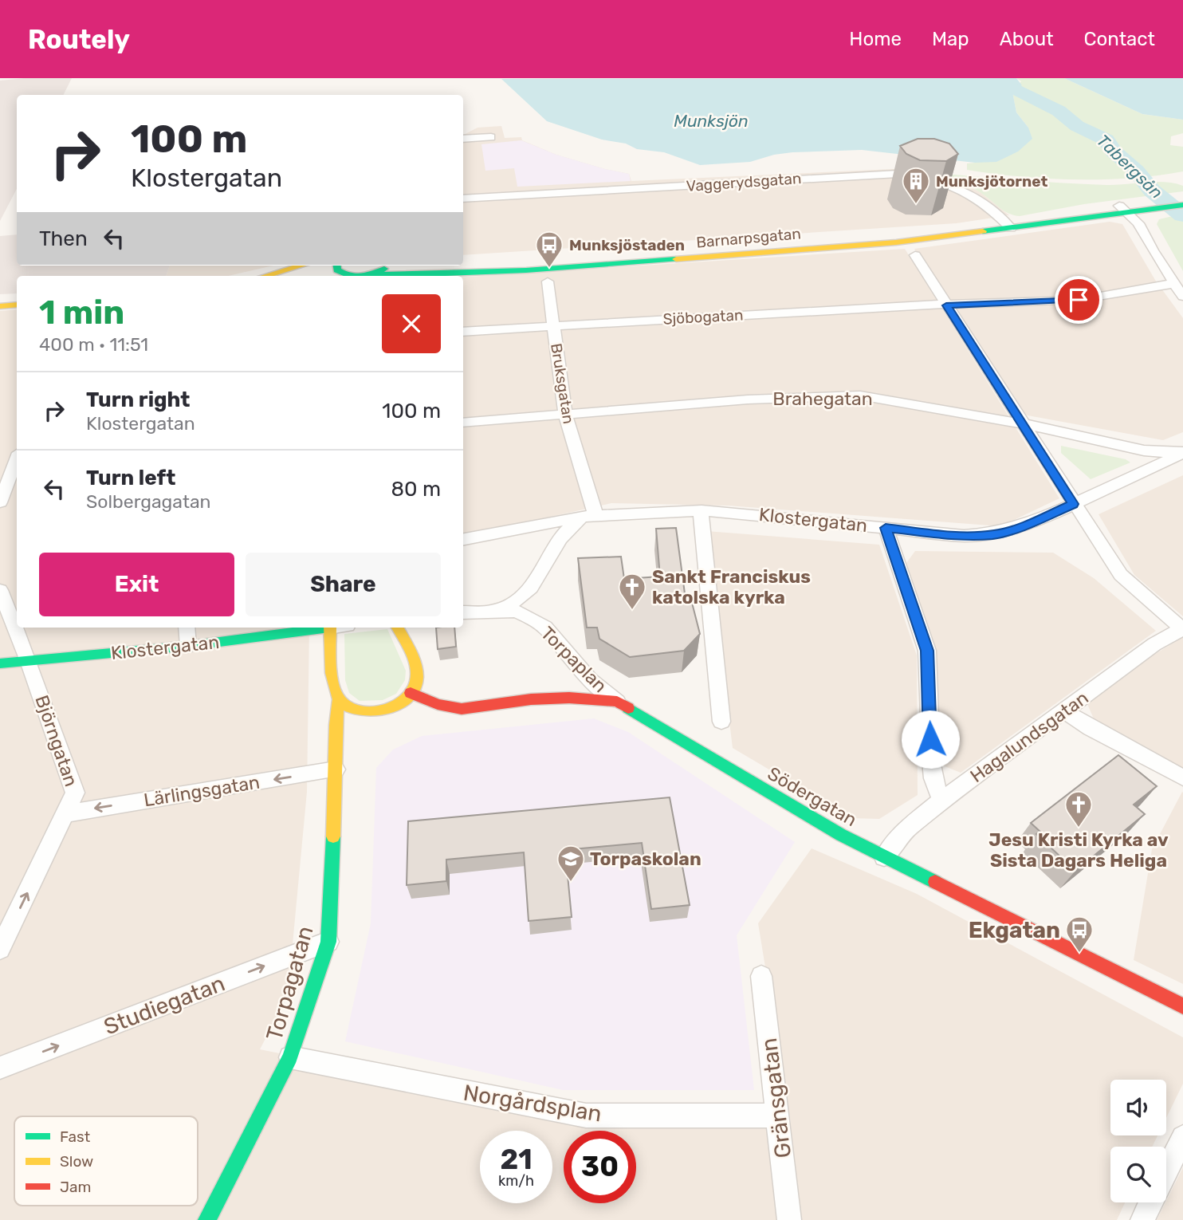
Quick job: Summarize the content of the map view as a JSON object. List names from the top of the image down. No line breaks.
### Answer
{"streets":{"main road":["Barnarpsgatan","Klostergatan","Södergatan","Torpagatan"],"street":["Vaggerydsgatan","Sjöbogatan","Bruksgatan","Brahegatan","Torpaplan","Hagalundsgatan","Björngatan","Lärlingsgatan","Studiegatan","Gränsgatan","Norgårdsplan"]},"crossings":[["Vaggerydsgatan","Barnarpsgatan"],["Sjöbogatan","Bruksgatan"],["Bruksgatan","Brahegatan"],["Bruksgatan","Klostergatan"],["Bruksgatan","Torpaplan"],["Brahegatan","Klostergatan"],["Klostergatan","Torpaplan"],["Klostergatan","Björngatan"],["Torpaplan","Södergatan"],["Hagalundsgatan","Södergatan"],["Björngatan","Lärlingsgatan"],["Lärlingsgatan","Torpagatan"],["Torpagatan","Studiegatan"],["Torpagatan","Norgårdsplan"],["Gränsgatan","Norgårdsplan"]],"one_way":["Björngatan","Lärlingsgatan","Studiegatan"],"water":["Munksjön","Tabergsån"],"places":{"building":["Munksjötornet"],"bus stop":["Munksjöstaden","Ekgatan"],"church":["Sankt Franciskus katolska kyrka","Jesu Kristi Kyrka av Sista Dagars Heliga"],"school or university":["Torpaskolan"]},"legend":["Fast","Slow","Jam"],"page":{"header":"Routely","nav":["Home","Map","About","Contact"],"turn":["100 m","Klostergatan"],"then":"Then","heading":["1 min","400 m · 11:51"],"list":[{"name":"Turn right","note":"Klostergatan","value":"100 m"},{"name":"Turn left","note":"Solbergagatan","value":"80 m"}],"buttons":["Exit","Share"],"speed":"21 km/h","limit":"30"}}
